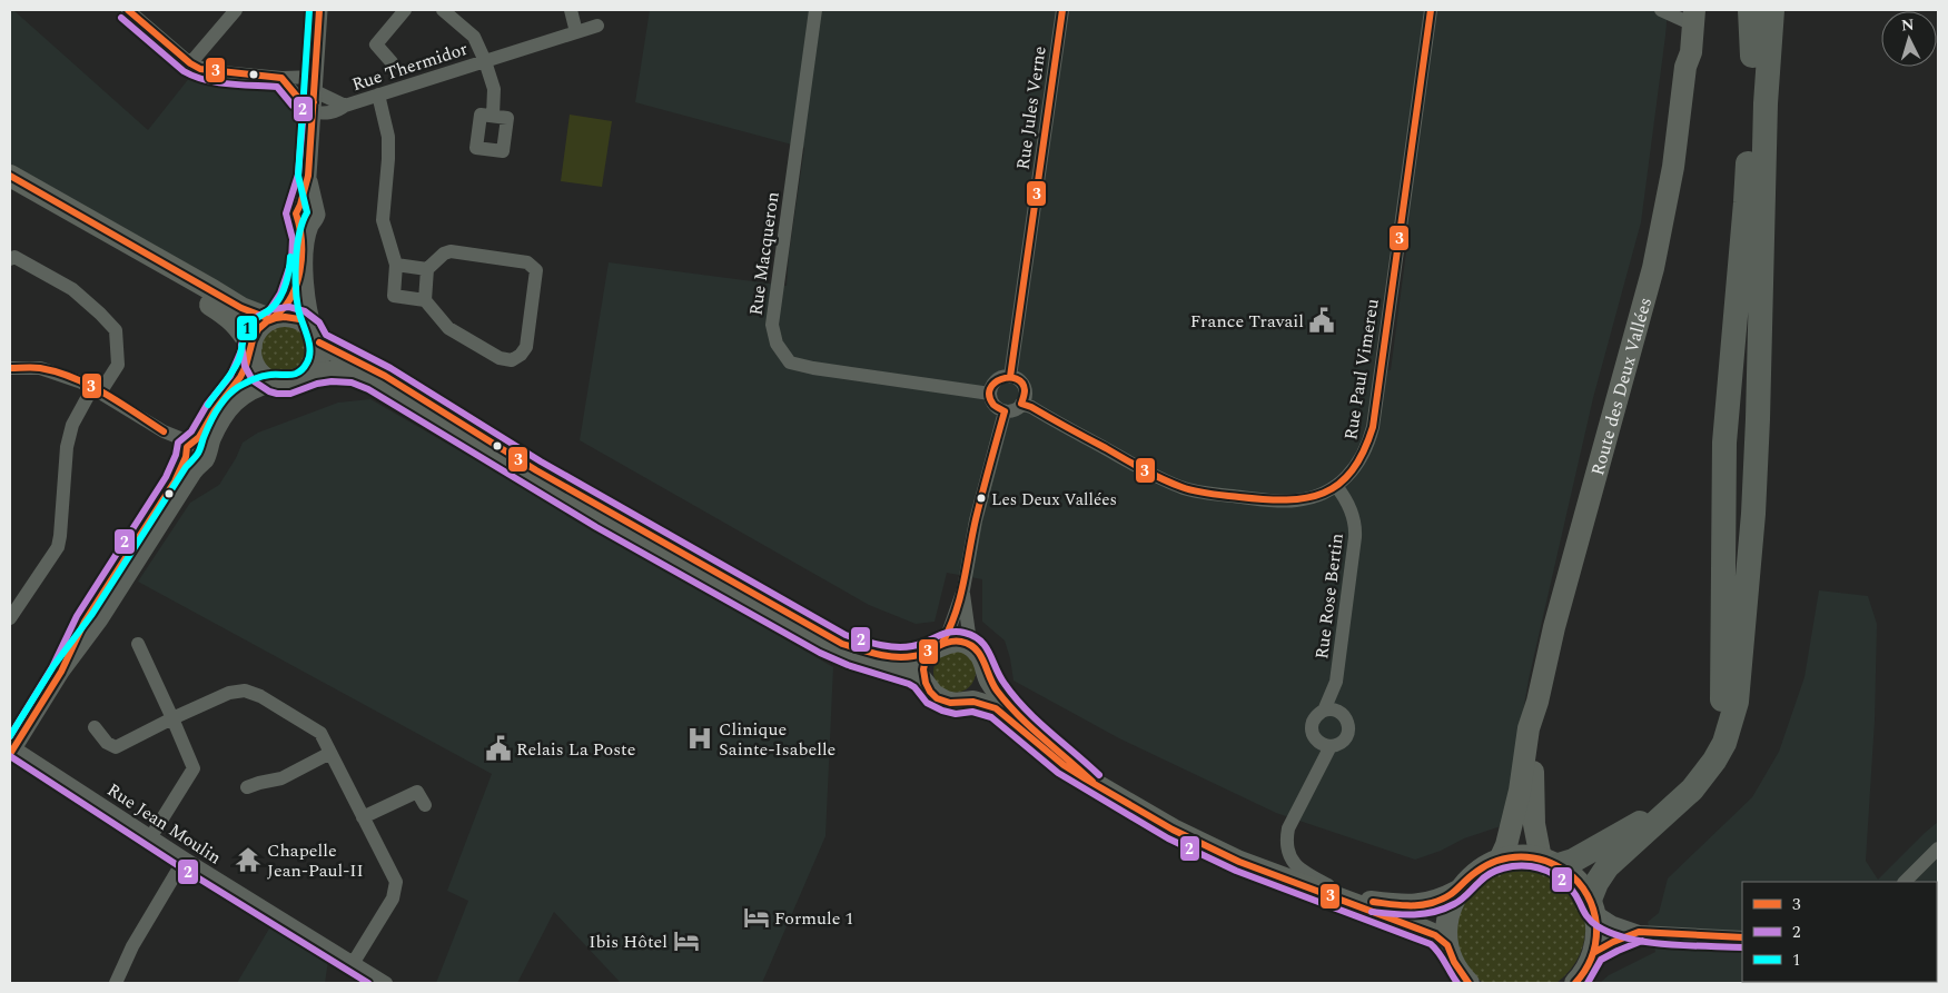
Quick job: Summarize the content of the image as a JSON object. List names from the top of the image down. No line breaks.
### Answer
{"streets":{"main road":["Route des Deux Vallées"],"street":["Rue Thermidor","Rue Jules Verne","Rue Macqueron","Rue Paul Vimereu","Rue Rose Bertin","Rue Jean Moulin"]},"crossings":[["Rue Jules Verne","Rue Macqueron"],["Rue Jules Verne","Rue Paul Vimereu"],["Rue Macqueron","Rue Paul Vimereu"],["Rue Paul Vimereu","Rue Rose Bertin"]],"places":{"public building":["France Travail","Relais La Poste"],"other":["Les Deux Vallées"],"hospital":["Clinique Sainte-Isabelle"],"temple":["Chapelle Jean-Paul-II"],"hotel":["Formule 1","Ibis Hôtel"]},"lines":["transit line 3","transit line 1","transit line 2"],"legend":["3","2","1"],"north":"top"}
